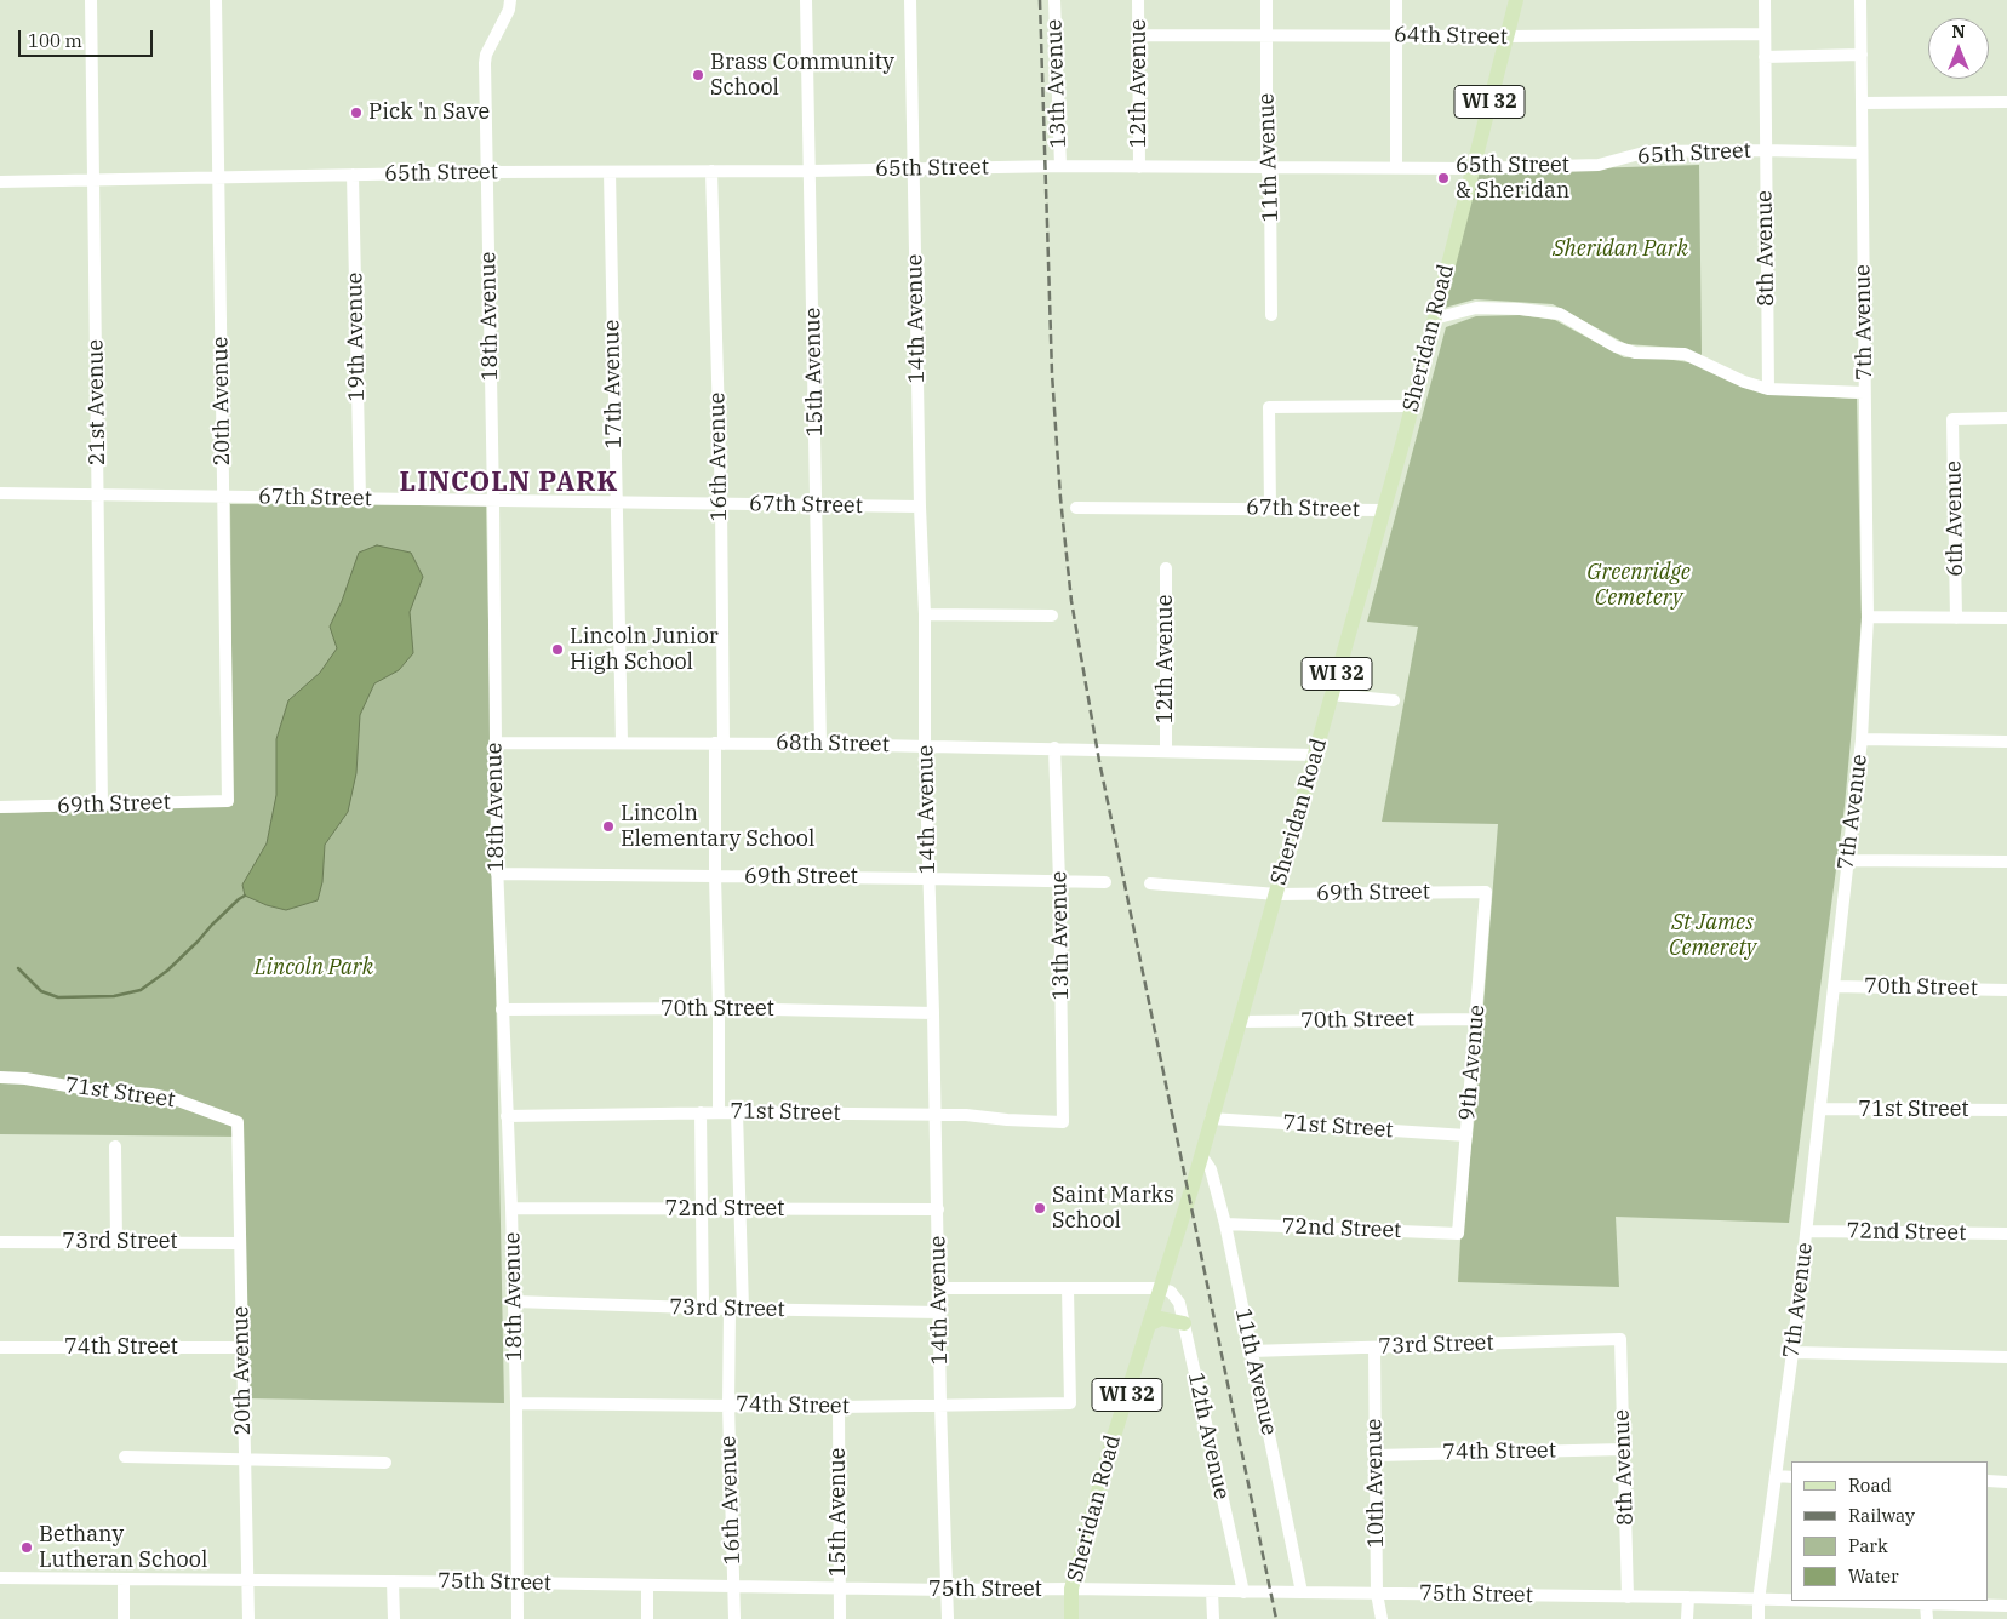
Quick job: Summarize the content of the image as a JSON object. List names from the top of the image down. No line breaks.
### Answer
{"streets":{"main road":["WI 32","Sheridan Road"],"street":["64th Street","13th Avenue","12th Avenue","65th Street","11th Avenue","8th Avenue","18th Avenue","14th Avenue","7th Avenue","19th Avenue","15th Avenue","17th Avenue","20th Avenue","21st Avenue","16th Avenue","67th Street","6th Avenue","68th Street","69th Street","70th Street","9th Avenue","71st Street","72nd Street","73rd Street","74th Street","10th Avenue","75th Street"]},"crossings":[["64th Street","12th Avenue"],["64th Street","11th Avenue"],["64th Street","8th Avenue"],["64th Street","Sheridan Road"],["13th Avenue","65th Street"],["13th Avenue","68th Street"],["13th Avenue","69th Street"],["13th Avenue","71st Street"],["12th Avenue","65th Street"],["12th Avenue","Sheridan Road"],["12th Avenue","68th Street"],["12th Avenue","75th Street"],["65th Street","11th Avenue"],["65th Street","8th Avenue"],["65th Street","18th Avenue"],["65th Street","14th Avenue"],["65th Street","7th Avenue"],["65th Street","19th Avenue"],["65th Street","Sheridan Road"],["65th Street","15th Avenue"],["65th Street","17th Avenue"],["65th Street","20th Avenue"],["65th Street","21st Avenue"],["65th Street","16th Avenue"],["11th Avenue","Sheridan Road"],["11th Avenue","72nd Street"],["11th Avenue","73rd Street"],["11th Avenue","75th Street"],["8th Avenue","73rd Street"],["8th Avenue","74th Street"],["8th Avenue","75th Street"],["18th Avenue","67th Street"],["18th Avenue","68th Street"],["18th Avenue","69th Street"],["18th Avenue","70th Street"],["18th Avenue","71st Street"],["18th Avenue","72nd Street"],["18th Avenue","73rd Street"],["18th Avenue","74th Street"],["18th Avenue","75th Street"],["14th Avenue","67th Street"],["14th Avenue","68th Street"],["14th Avenue","69th Street"],["14th Avenue","70th Street"],["14th Avenue","71st Street"],["14th Avenue","72nd Street"],["14th Avenue","73rd Street"],["14th Avenue","74th Street"],["14th Avenue","75th Street"],["7th Avenue","70th Street"],["7th Avenue","71st Street"],["7th Avenue","72nd Street"],["7th Avenue","75th Street"],["19th Avenue","67th Street"],["Sheridan Road","67th Street"],["Sheridan Road","68th Street"],["Sheridan Road","69th Street"],["Sheridan Road","70th Street"],["Sheridan Road","71st Street"],["Sheridan Road","75th Street"],["15th Avenue","67th Street"],["15th Avenue","68th Street"],["15th Avenue","74th Street"],["15th Avenue","75th Street"],["17th Avenue","67th Street"],["17th Avenue","68th Street"],["20th Avenue","67th Street"],["20th Avenue","69th Street"],["20th Avenue","71st Street"],["20th Avenue","73rd Street"],["20th Avenue","74th Street"],["20th Avenue","75th Street"],["21st Avenue","67th Street"],["21st Avenue","69th Street"],["16th Avenue","67th Street"],["16th Avenue","68th Street"],["16th Avenue","69th Street"],["16th Avenue","70th Street"],["16th Avenue","71st Street"],["16th Avenue","73rd Street"],["16th Avenue","74th Street"],["16th Avenue","75th Street"],["69th Street","9th Avenue"],["70th Street","9th Avenue"],["9th Avenue","71st Street"],["9th Avenue","72nd Street"],["73rd Street","10th Avenue"],["74th Street","10th Avenue"],["10th Avenue","75th Street"]],"districts":["LINCOLN PARK"],"parks":["Sheridan Park","Greenridge Cemetery","St James Cemerety","Lincoln Park"],"places":["Brass Community School","Pick 'n Save","65th Street & Sheridan","Lincoln Junior High School","Lincoln Elementary School","Saint Marks School","Bethany Lutheran School"],"legend":["Road","Railway","Park","Water"],"scale_bar":"100 m","north":"top"}
